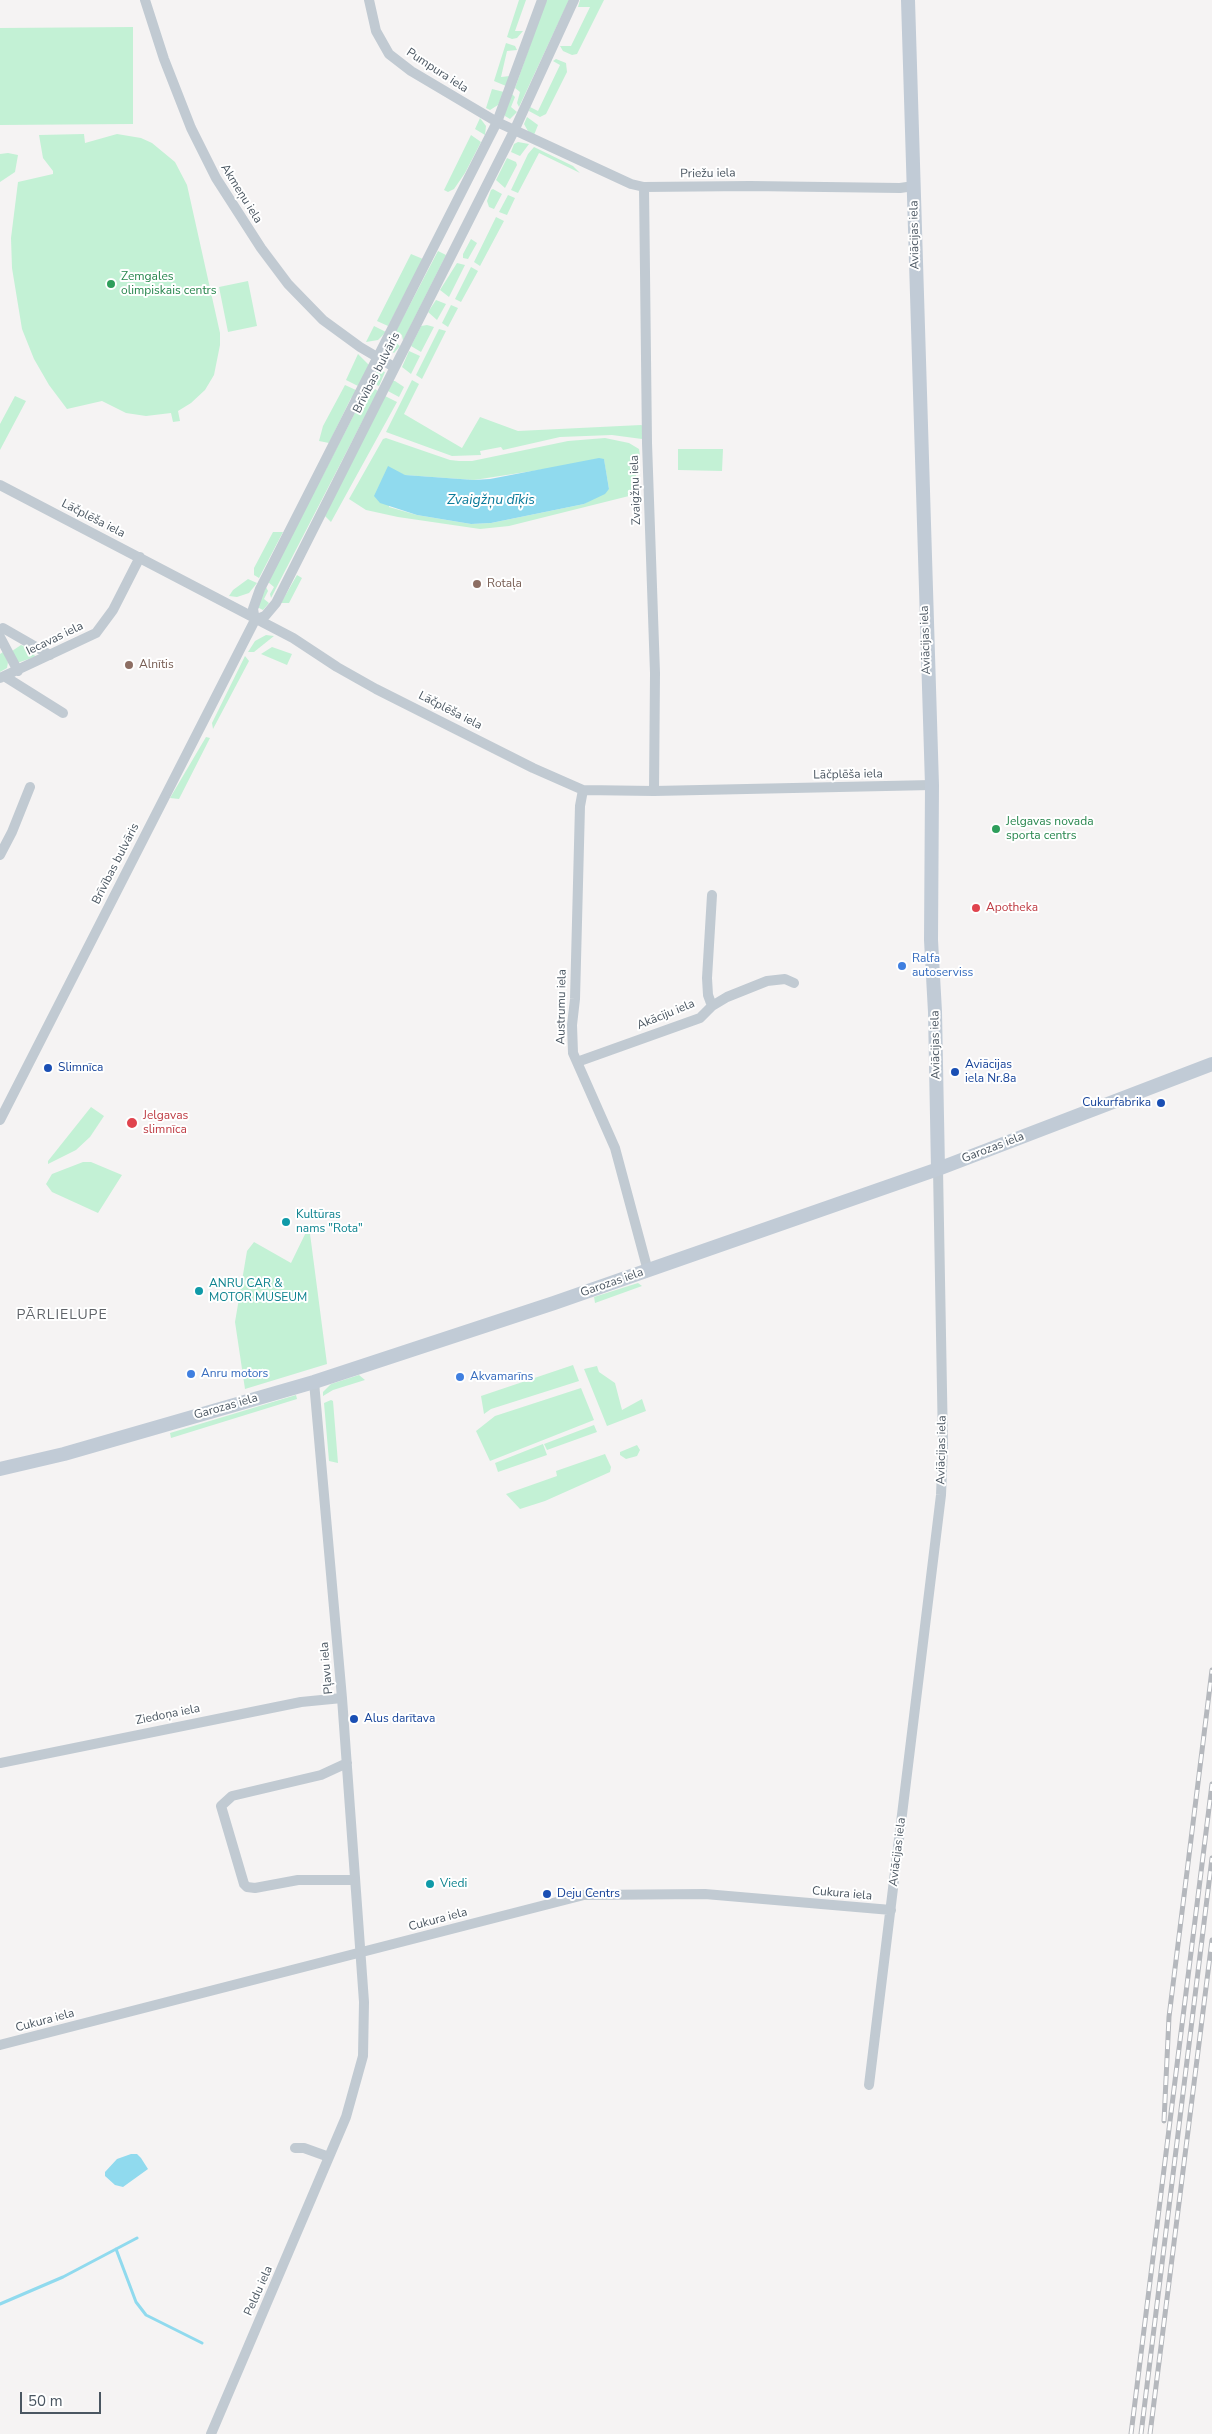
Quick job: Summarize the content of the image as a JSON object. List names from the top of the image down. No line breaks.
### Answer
{"streets":{"main road":["Aviācijas iela","Garozas iela"],"street":["Pumpura iela","Priežu iela","Akmeņu iela","Brīvības bulvāris","Zvaigžņu iela","Lāčplēša iela","Iecavas iela","Austrumu iela","Akāciju iela","Pļavu iela","Ziedoņa iela","Cukura iela","Peldu iela"]},"crossings":[["Pumpura iela","Brīvības bulvāris"],["Priežu iela","Aviācijas iela"],["Priežu iela","Brīvības bulvāris"],["Priežu iela","Zvaigžņu iela"],["Akmeņu iela","Brīvības bulvāris"],["Aviācijas iela","Lāčplēša iela"],["Aviācijas iela","Garozas iela"],["Aviācijas iela","Cukura iela"],["Brīvības bulvāris","Lāčplēša iela"],["Zvaigžņu iela","Lāčplēša iela"],["Lāčplēša iela","Iecavas iela"],["Lāčplēša iela","Austrumu iela"],["Austrumu iela","Akāciju iela"],["Austrumu iela","Garozas iela"],["Garozas iela","Pļavu iela"],["Pļavu iela","Ziedoņa iela"],["Pļavu iela","Cukura iela"],["Pļavu iela","Peldu iela"],["Cukura iela","Peldu iela"]],"districts":["PĀRLIELUPE"],"water":["Zvaigžņu dīķis"],"places":["Zemgales olimpiskais centrs","Rotaļa","Alnītis","Jelgavas novada sporta centrs","Apotheka","Ralfa autoserviss","Slimnīca","Aviācijas iela Nr.8a","Cukurfabrika","Jelgavas slimnīca","Kultūras nams \"Rota\"","ANRU CAR & MOTOR MUSEUM","Anru motors","Akvamarīns","Alus darītava","Viedi","Deju Centrs"],"scale_bar":"50 m"}
